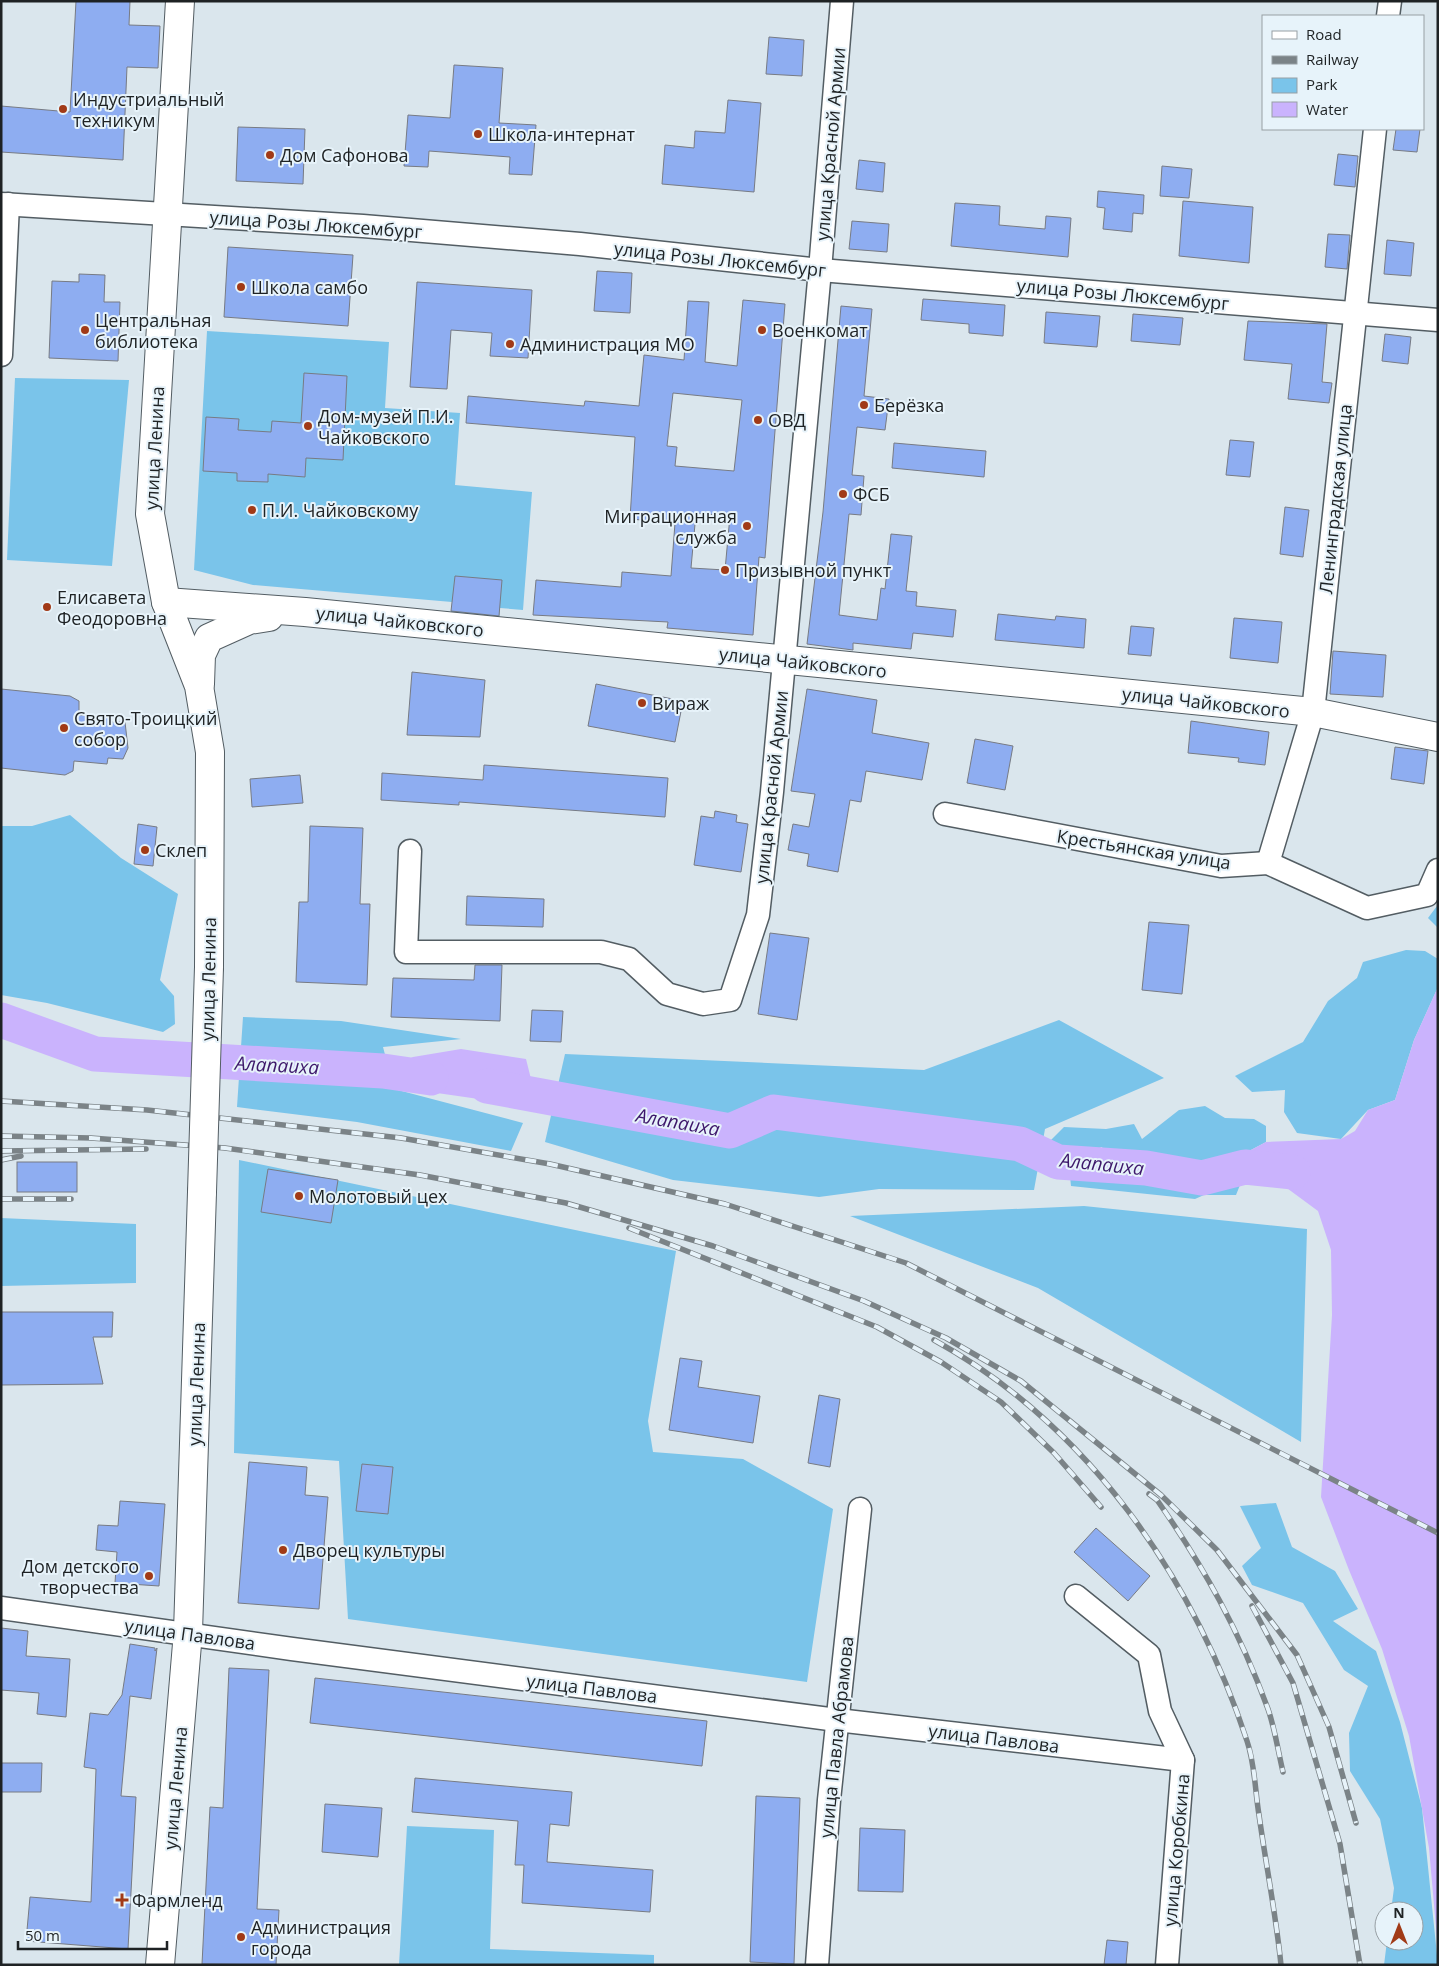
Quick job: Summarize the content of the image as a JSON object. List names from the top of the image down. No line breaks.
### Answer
{"streets":{"main road":["улица Ленина","улица Чайковского"],"street":["улица Красной Армии","улица Розы Люксембург","Ленинградская улица","Крестьянская улица","улица Павлова","улица Павла Абрамова","улица Коробкина"]},"crossings":[["улица Красной Армии","улица Розы Люксембург"],["улица Красной Армии","улица Чайковского"],["улица Розы Люксембург","улица Ленина"],["улица Розы Люксембург","Ленинградская улица"],["улица Ленина","улица Чайковского"],["улица Ленина","улица Павлова"],["Ленинградская улица","улица Чайковского"],["Ленинградская улица","Крестьянская улица"],["улица Павлова","улица Павла Абрамова"],["улица Павлова","улица Коробкина"]],"water":["Алапаиха"],"places":{"other":["Индустриальный техникум","Школа-интернат","Дом Сафонова","Школа самбо","Центральная библиотека","Военкомат","Администрация МО","Берёзка","ОВД","Дом-музей П.И. Чайковского","ФСБ","П.И. Чайковскому","Миграционная служба","Призывной пункт","Елисавета Феодоровна","Вираж","Свято-Троицкий собор","Склеп","Молотовый цех","Дворец культуры","Дом детского творчества","Администрация города"],"health":["Фармленд"]},"legend":["Road","Railway","Park","Water"],"scale_bar":"50 m","north":"top"}
